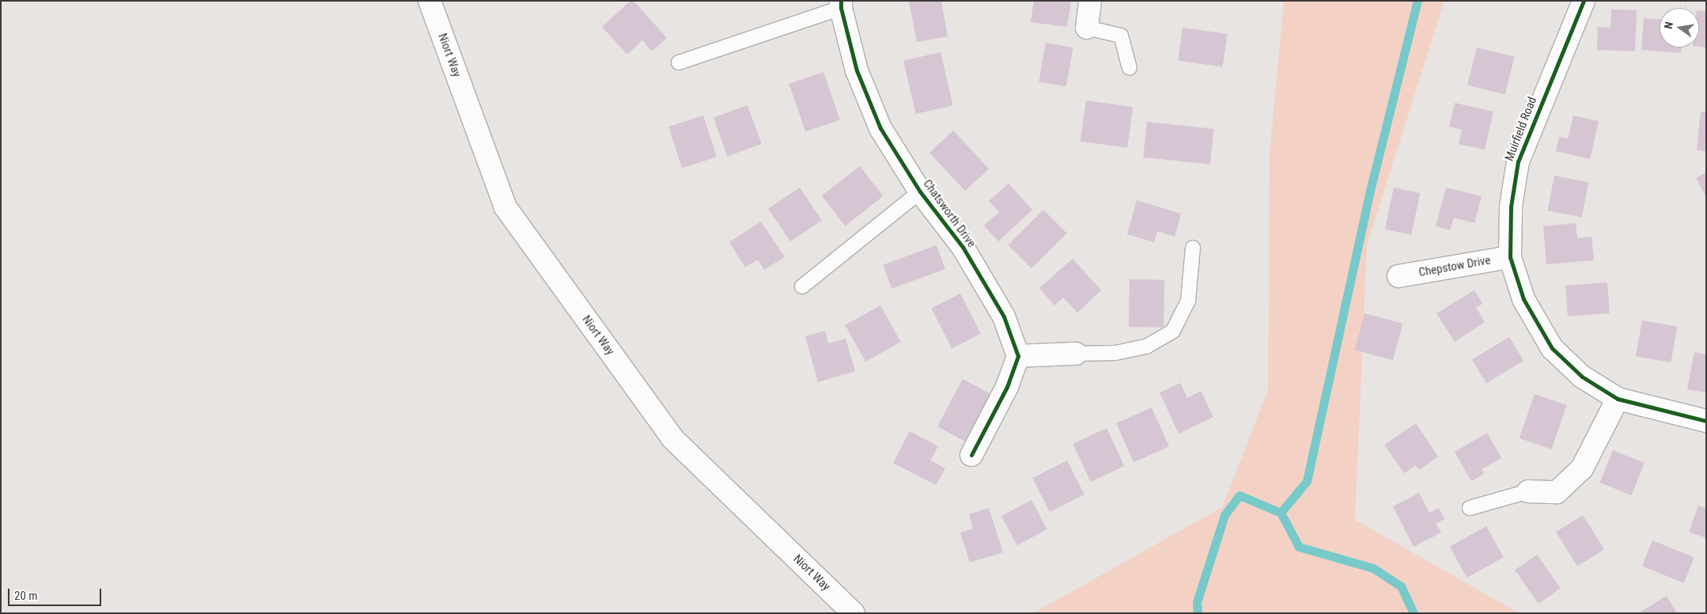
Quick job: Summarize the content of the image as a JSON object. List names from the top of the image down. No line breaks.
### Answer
{"streets":{"main road":["Niort Way","Muirfield Road","Chatsworth Drive","Chepstow Drive"]},"crossings":[["Muirfield Road","Chepstow Drive"]],"scale_bar":"20 m","north":"left"}
